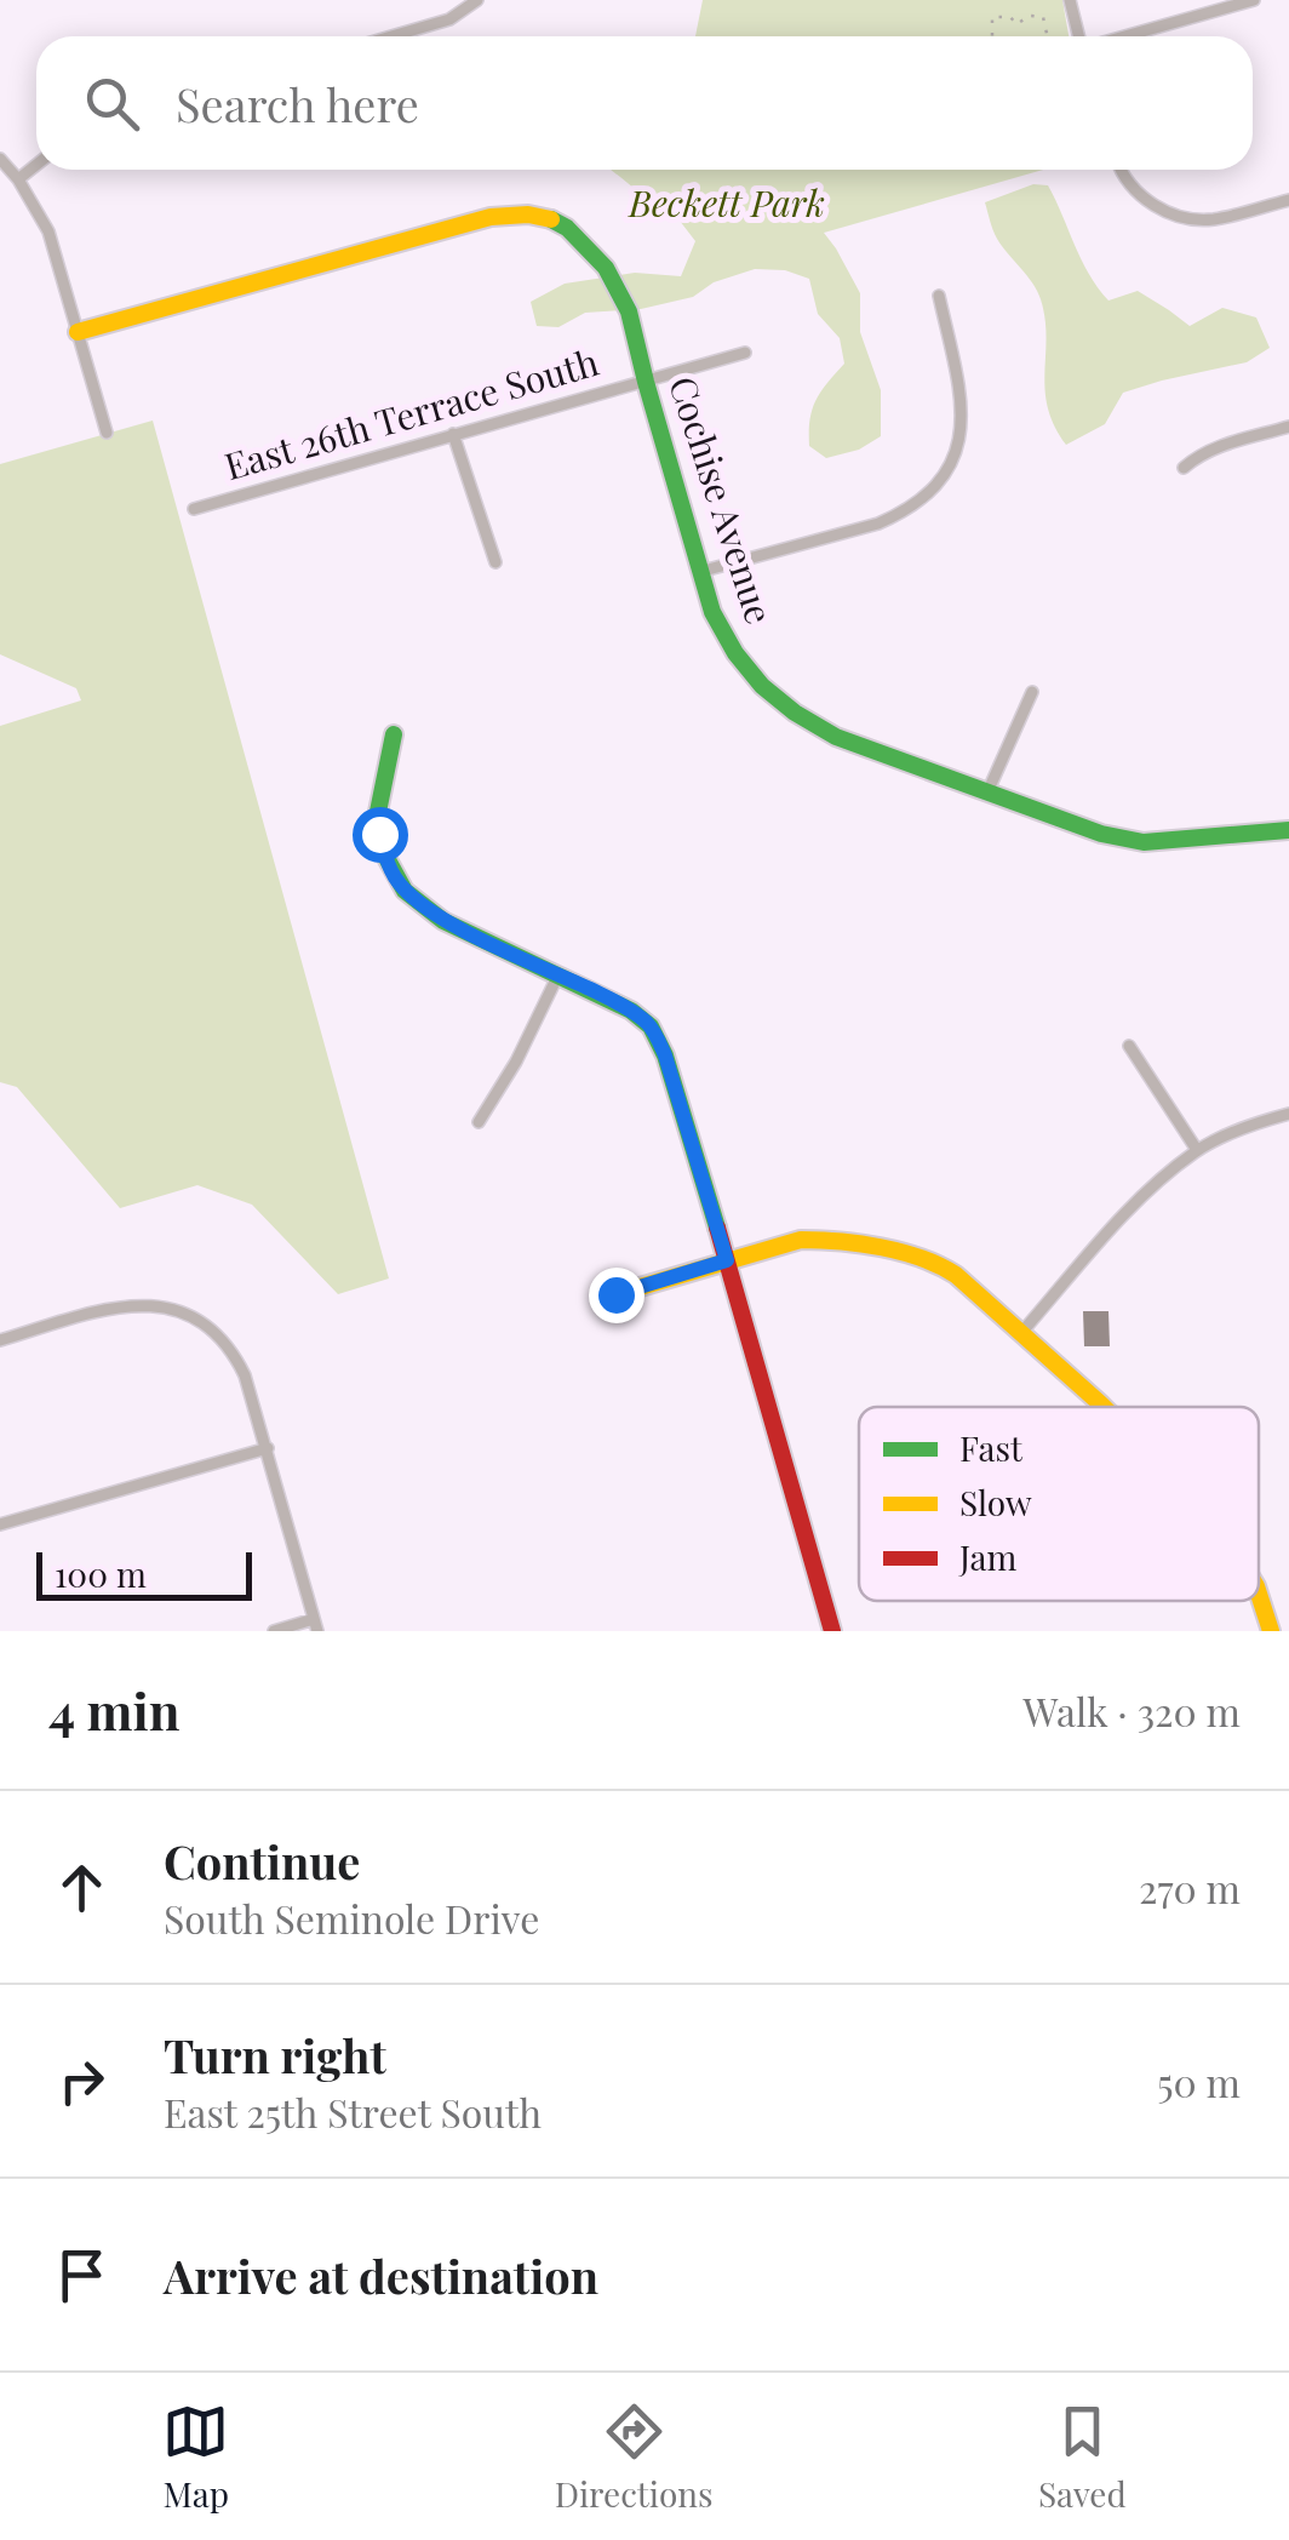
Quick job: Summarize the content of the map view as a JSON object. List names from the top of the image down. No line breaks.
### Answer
{"streets":{"street":["East 26th Terrace South","Cochise Avenue"]},"crossings":[["East 26th Terrace South","Cochise Avenue"]],"parks":["Beckett Park"],"legend":["Fast","Slow","Jam"],"scale_bar":"100 m","page":{"search":"Search here","scale":"100 m","heading":["4 min","Walk · 320 m"],"list":[["Continue","South Seminole Drive","270 m"],["Turn right","East 25th Street South","50 m"],"Arrive at destination"],"nav":["Map","Directions","Saved"]}}
